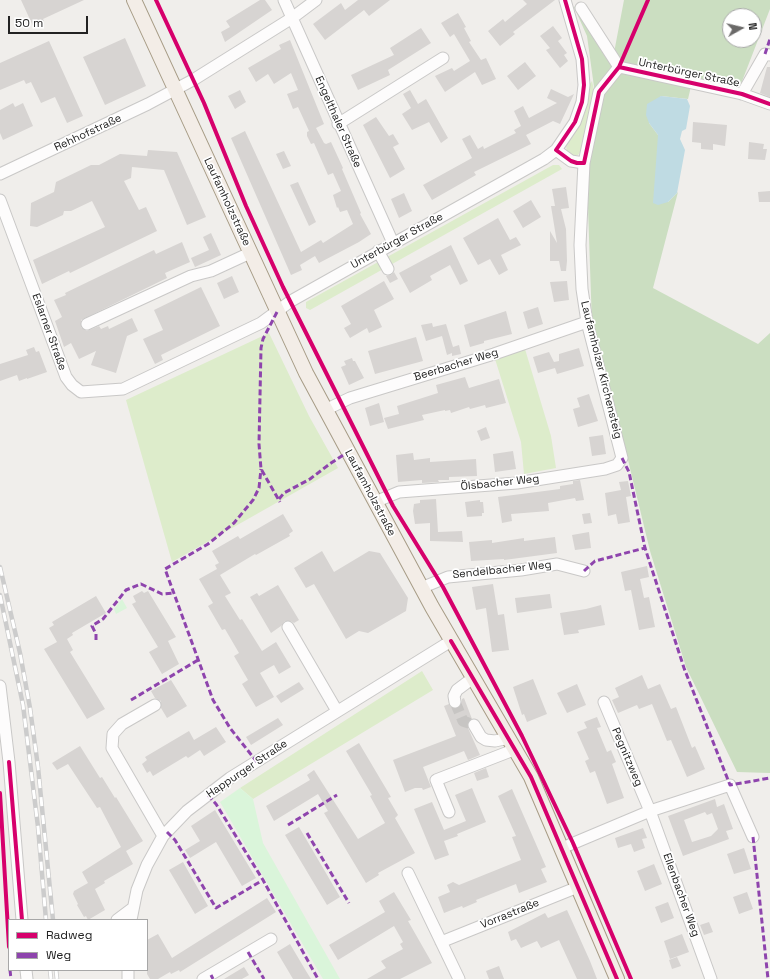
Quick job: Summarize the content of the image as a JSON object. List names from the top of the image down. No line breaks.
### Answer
{"streets":{"main road":["Laufamholzstraße"],"street":["Unterbürger Straße","Engelthaler Straße","Rehhofstraße","Eslarner Straße","Beerbacher Weg","Laufamholzer Kirchensteig","Ölsbacher Weg","Sendelbacher Weg","Pegnitzweg","Happurger Straße","Ellenbacher Weg","Vorrastraße"]},"crossings":[["Unterbürger Straße","Engelthaler Straße"],["Unterbürger Straße","Laufamholzstraße"],["Unterbürger Straße","Eslarner Straße"],["Engelthaler Straße","Rehhofstraße"],["Rehhofstraße","Laufamholzstraße"],["Laufamholzstraße","Eslarner Straße"],["Laufamholzstraße","Beerbacher Weg"],["Laufamholzstraße","Ölsbacher Weg"],["Laufamholzstraße","Sendelbacher Weg"],["Laufamholzstraße","Happurger Straße"],["Laufamholzstraße","Vorrastraße"],["Beerbacher Weg","Laufamholzer Kirchensteig"],["Laufamholzer Kirchensteig","Ölsbacher Weg"],["Pegnitzweg","Ellenbacher Weg"]],"legend":["Radweg","Weg"],"scale_bar":"50 m","north":"right"}
